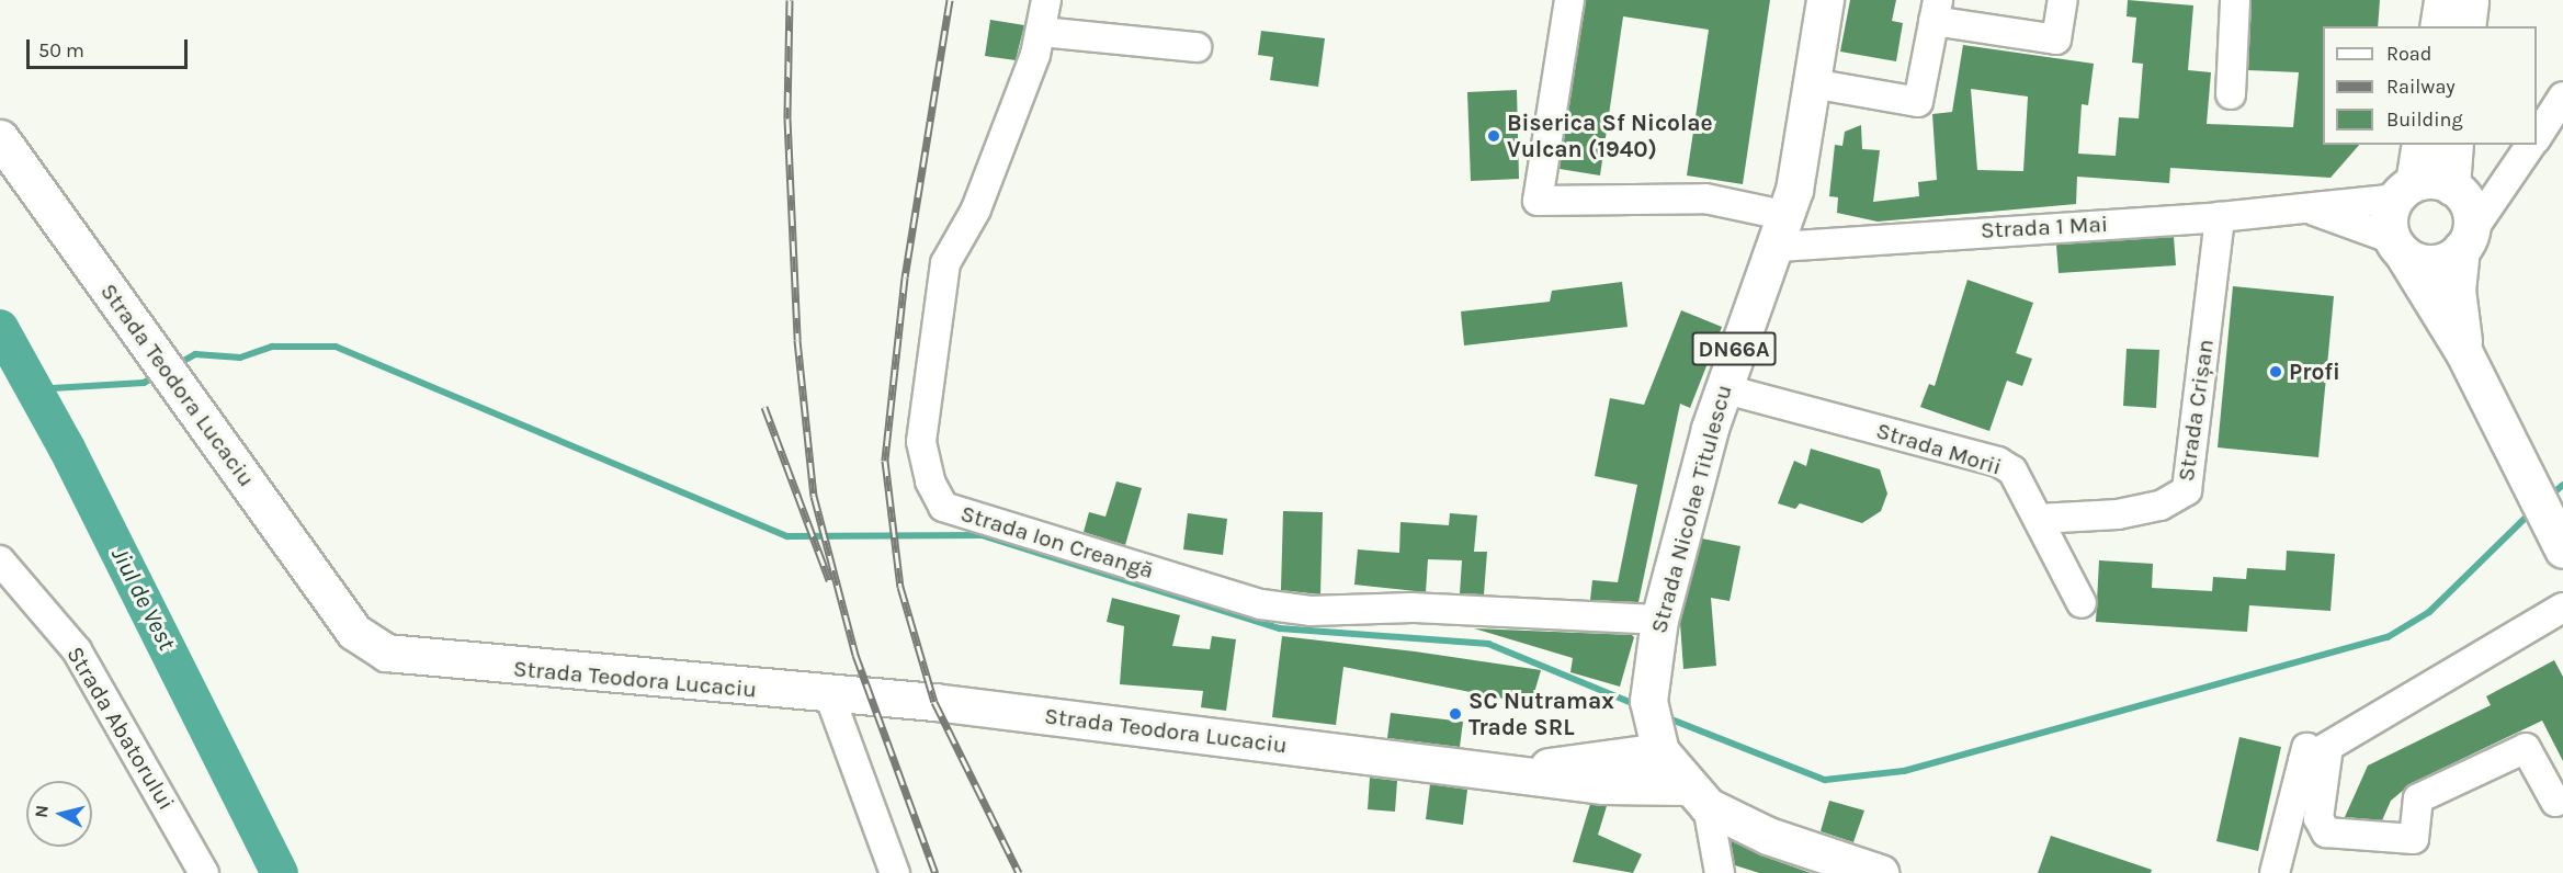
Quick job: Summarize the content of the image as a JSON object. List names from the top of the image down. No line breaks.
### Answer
{"streets":{"main road":["DN66A","Strada Teodora Lucaciu","Strada Nicolae Titulescu"],"street":["Strada 1 Mai","Strada Crișan","Strada Morii","Strada Ion Creangă","Strada Abatorului"]},"crossings":[["Strada 1 Mai","Strada Crișan"],["Strada 1 Mai","Strada Nicolae Titulescu"],["Strada Teodora Lucaciu","Strada Nicolae Titulescu"],["Strada Crișan","Strada Morii"],["Strada Morii","Strada Nicolae Titulescu"],["Strada Nicolae Titulescu","Strada Ion Creangă"]],"water":["Jiul de Vest"],"places":["Biserica Sf Nicolae Vulcan (1940)","Profi","SC Nutramax Trade SRL"],"legend":["Road","Railway","Building"],"scale_bar":"50 m","north":"left"}
